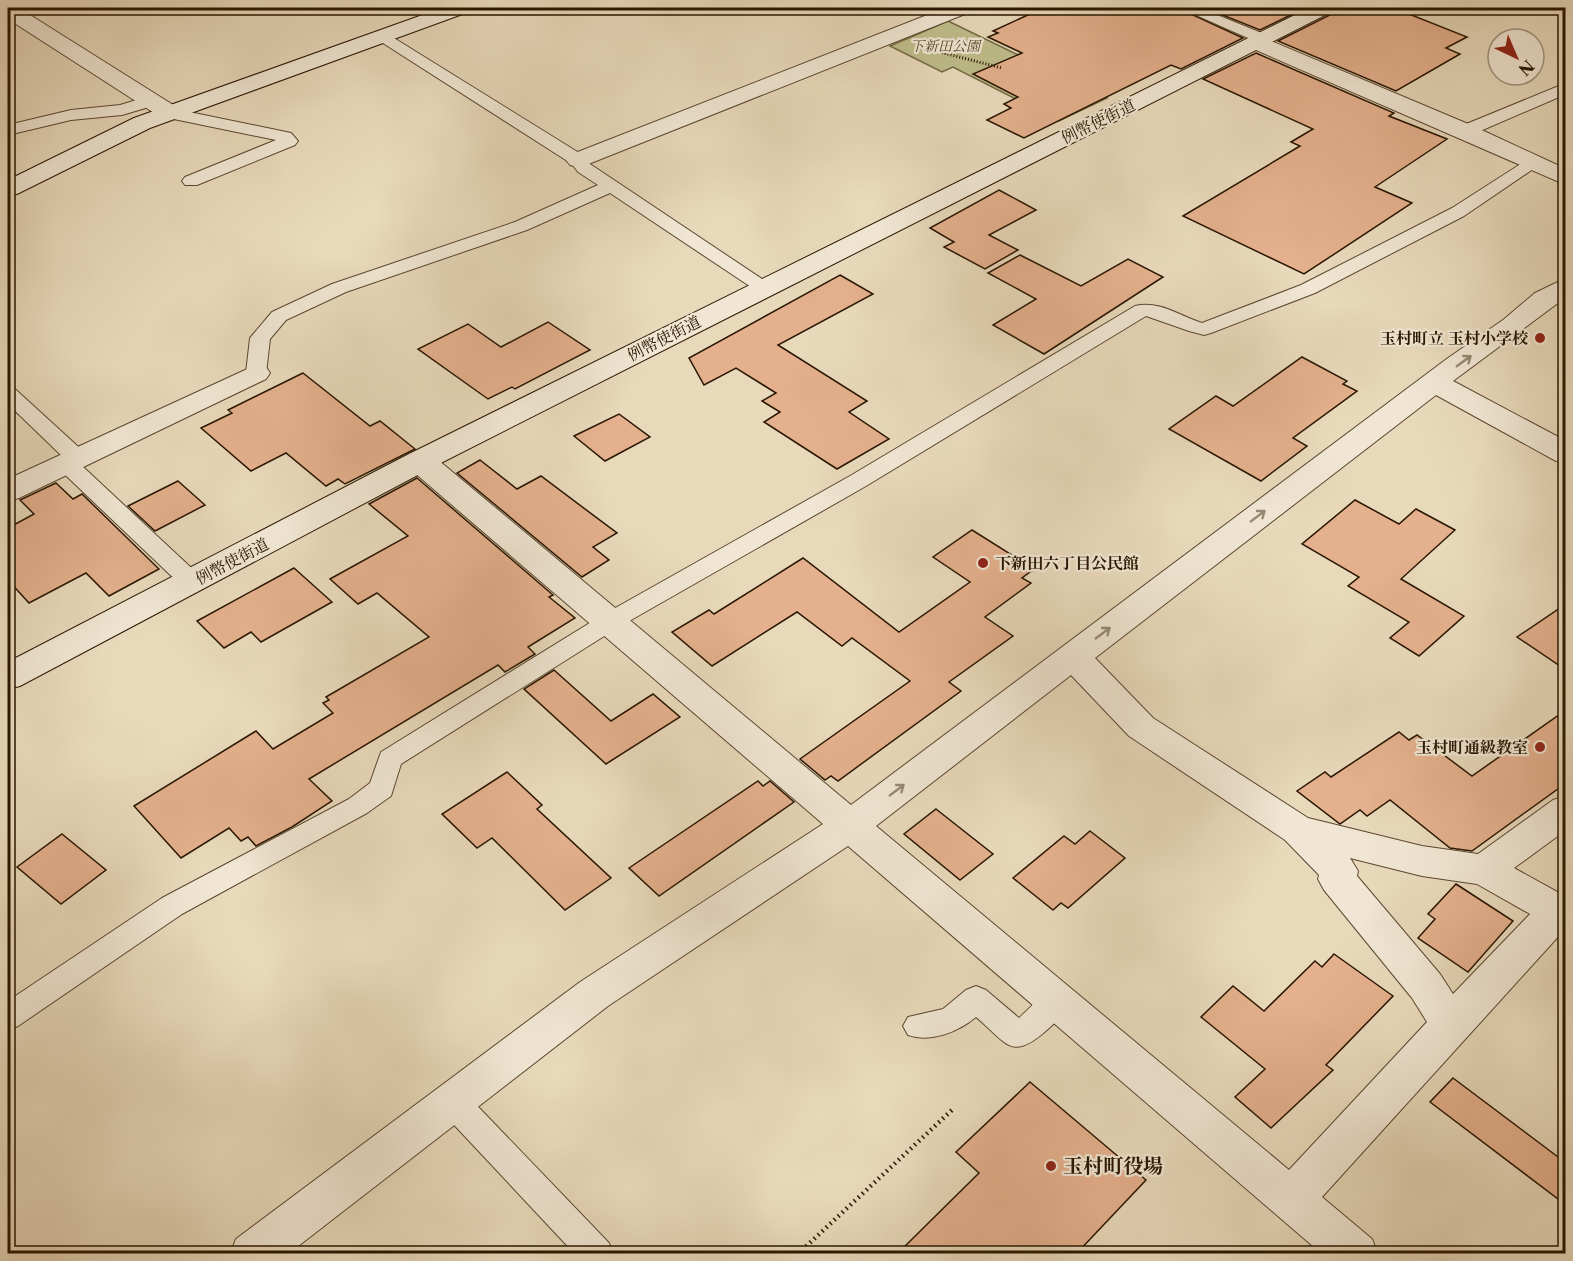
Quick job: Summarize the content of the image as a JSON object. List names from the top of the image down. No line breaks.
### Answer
{"streets":{"street":["例幣使街道"]},"parks":["下新田公園"],"places":["玉村町立 玉村小学校","下新田六丁目公民館","玉村町通級教室","玉村町役場"],"north":"bottom right"}
